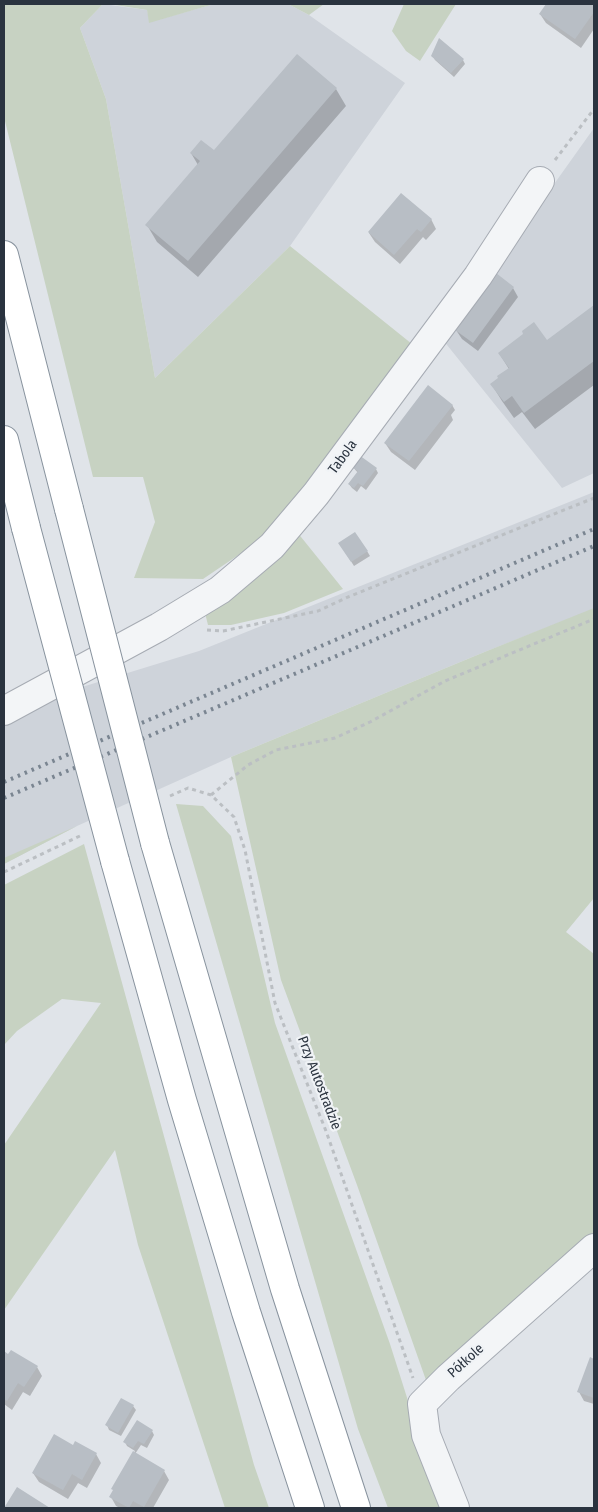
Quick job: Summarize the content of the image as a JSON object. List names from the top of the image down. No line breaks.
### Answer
{"streets":{"street":["Tabola","Półkole"],"path":["Przy Autostradzie"]},"crossings":[["Przy Autostradzie","Półkole"]]}
